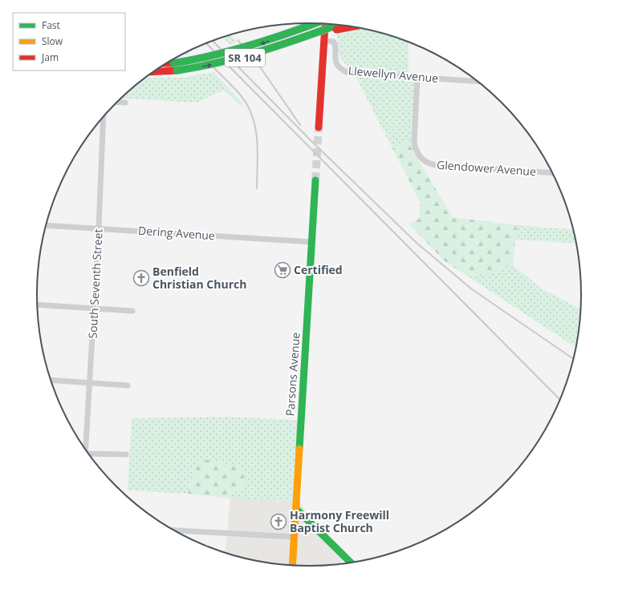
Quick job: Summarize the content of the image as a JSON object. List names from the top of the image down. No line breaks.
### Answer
{"streets":{"main road":["SR 104","Parsons Avenue"],"street":["Llewellyn Avenue","Glendower Avenue","Dering Avenue","South Seventh Street"]},"crossings":[["Llewellyn Avenue","Glendower Avenue"],["Dering Avenue","South Seventh Street"],["Dering Avenue","Parsons Avenue"]],"places":{"supermarket":["Certified"],"church":["Benfield Christian Church","Harmony Freewill Baptist Church"]},"legend":["Fast","Slow","Jam"]}
